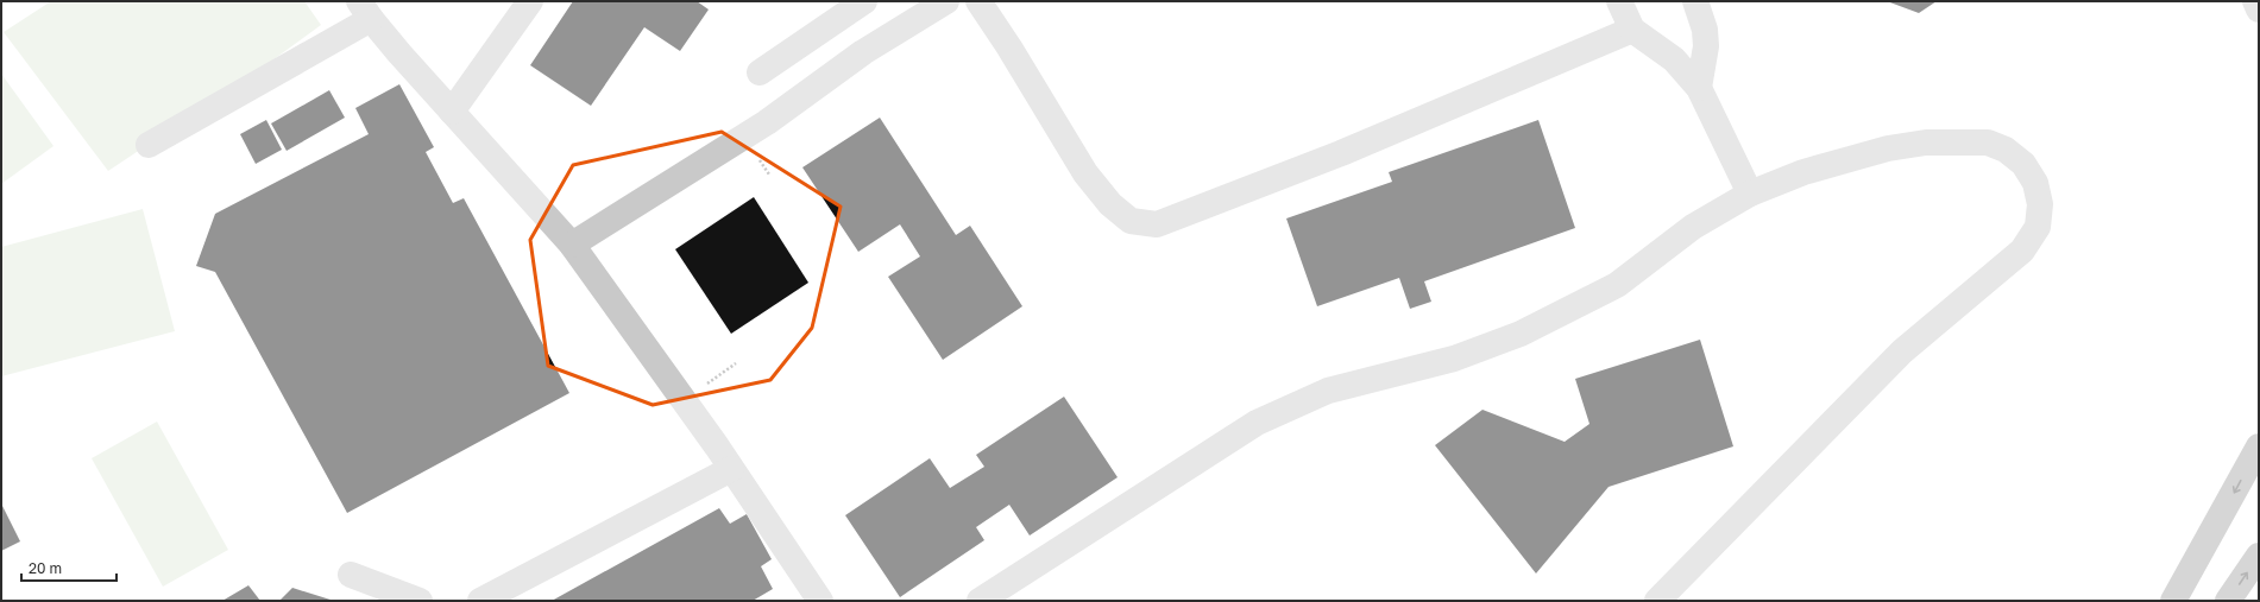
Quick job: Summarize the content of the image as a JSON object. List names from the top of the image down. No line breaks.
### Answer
{"scale_bar":"20 m"}
